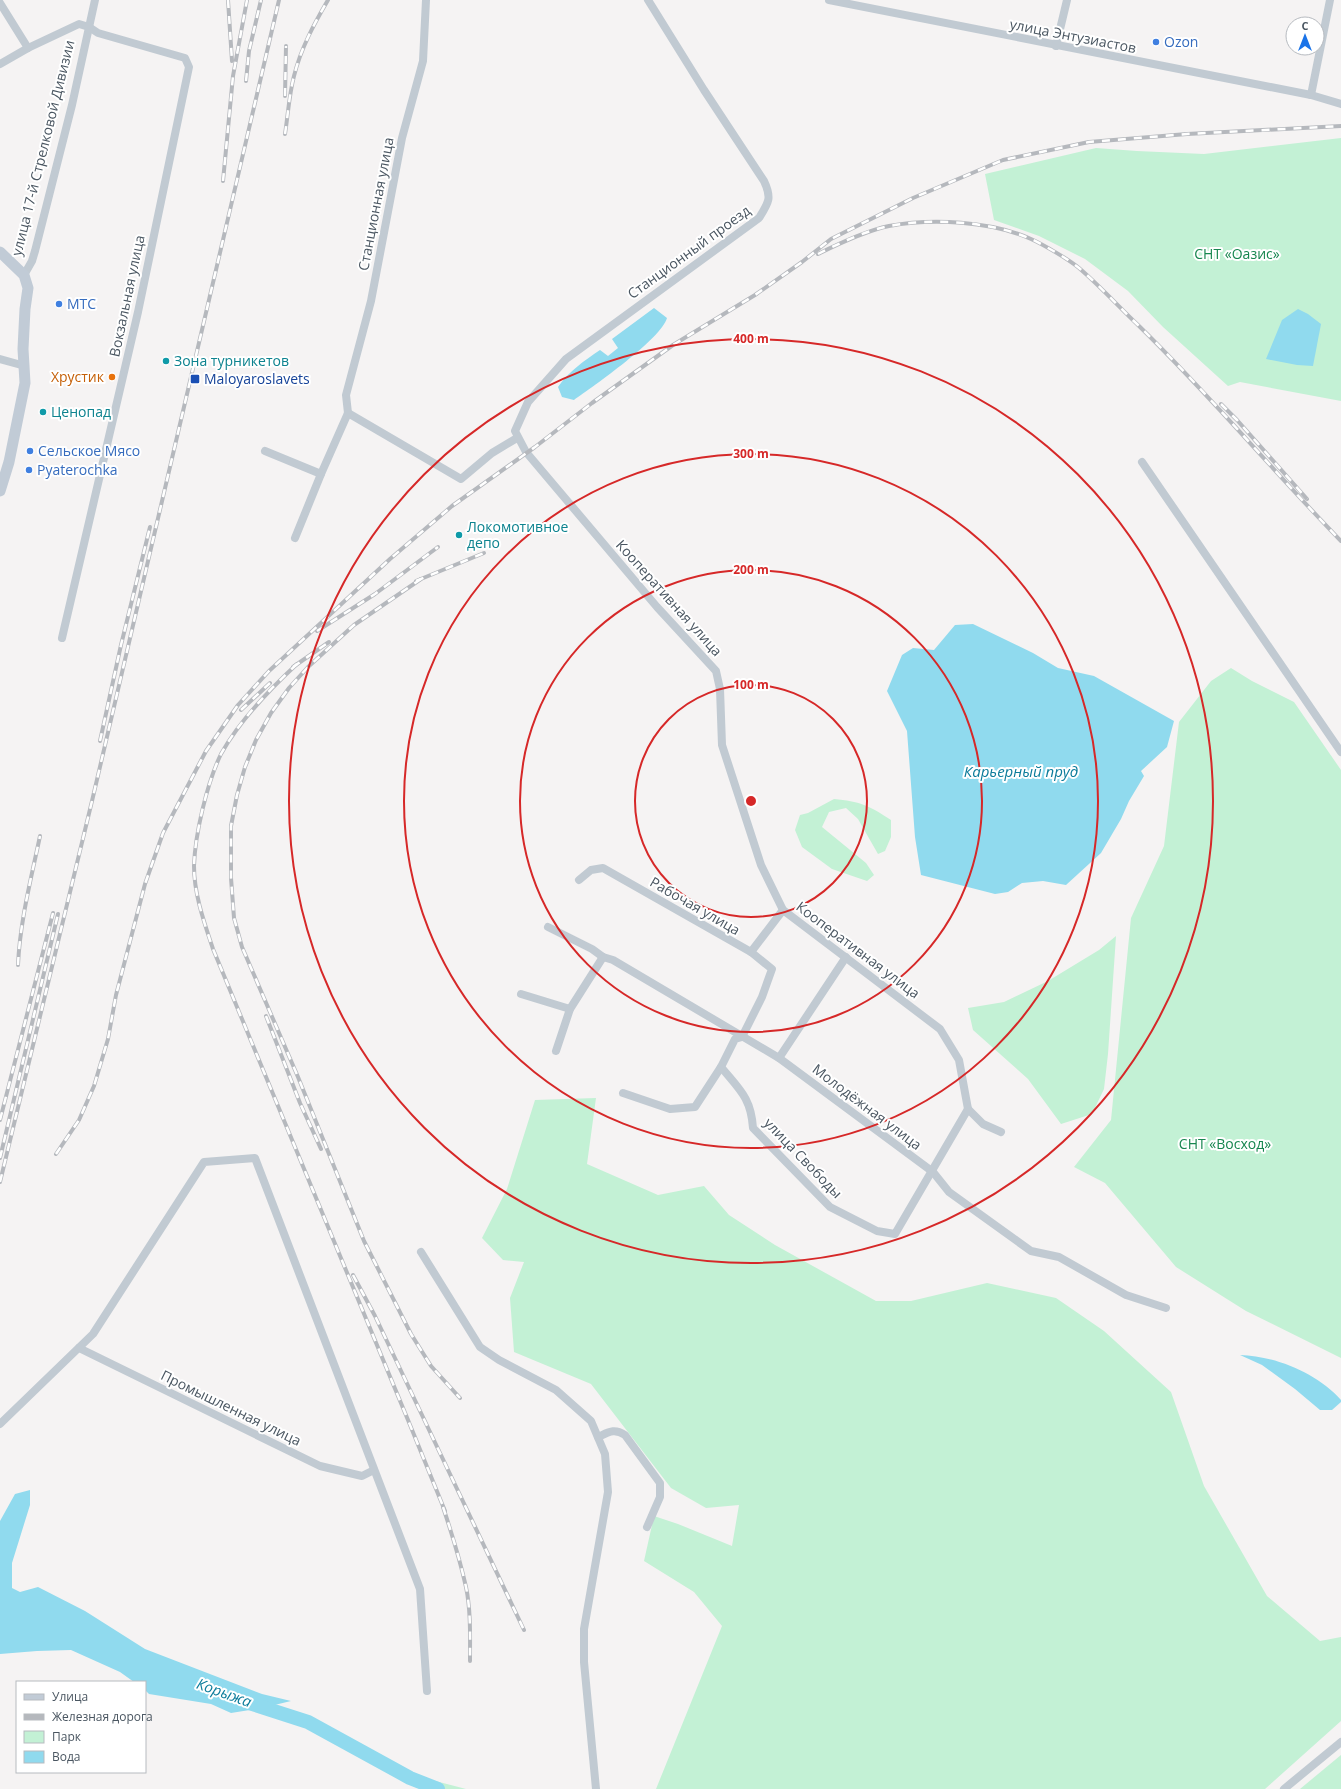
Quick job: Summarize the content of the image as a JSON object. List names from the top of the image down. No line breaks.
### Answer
{"streets":{"main road":["улица 17-й Стрелковой Дивизии"],"street":["улица Энтузиастов","Станционная улица","Станционный проезд","Вокзальная улица","Кооперативная улица","Рабочая улица","Молодёжная улица","улица Свободы","Промышленная улица"]},"crossings":[["улица 17-й Стрелковой Дивизии","Вокзальная улица"],["Станционный проезд","Кооперативная улица"],["Рабочая улица","Молодёжная улица"],["Молодёжная улица","улица Свободы"]],"water":["Карьерный пруд","Корыжа"],"parks":["СНТ «Оазис»","СНТ «Восход»"],"places":{"other":["Ozon","МТС","Зона турникетов","Хрустик","Ценопад","Сельское Мясо","Pyaterochka","Локомотивное депо"],"transit":["Maloyaroslavets"]},"legend":["Улица","Железная дорога","Парк","Вода"],"north":"top","rings":["400 m","300 m","200 m","100 m"]}
